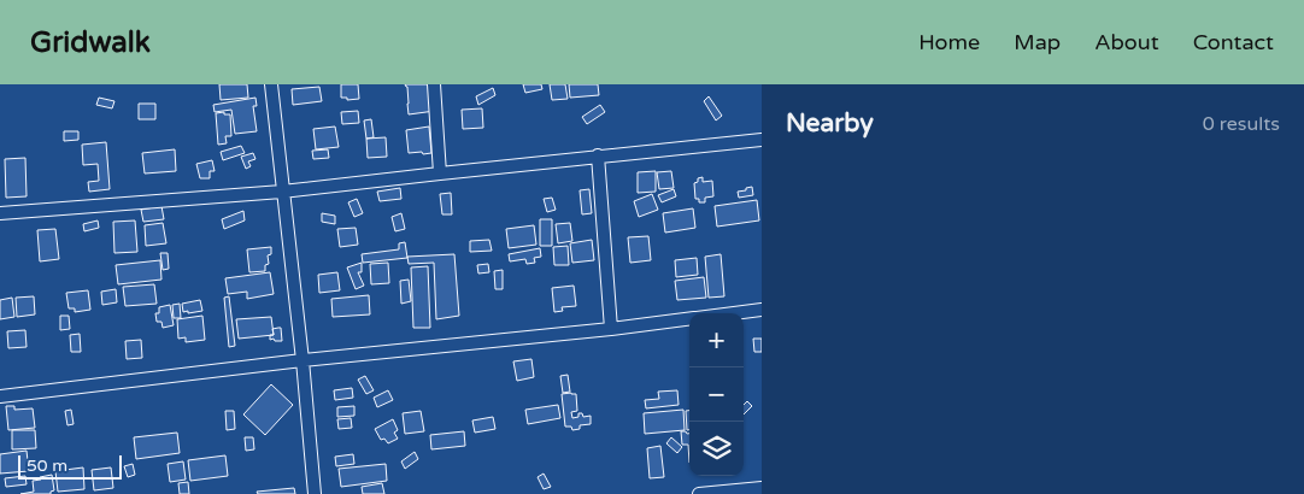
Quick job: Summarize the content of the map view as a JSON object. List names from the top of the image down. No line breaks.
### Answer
{"scale_bar":"50 m","page":{"header":"Gridwalk","nav":["Home","Map","About","Contact"],"heading":["Nearby","0 results"],"map_buttons":["+","−"],"scale":"50 m"}}
